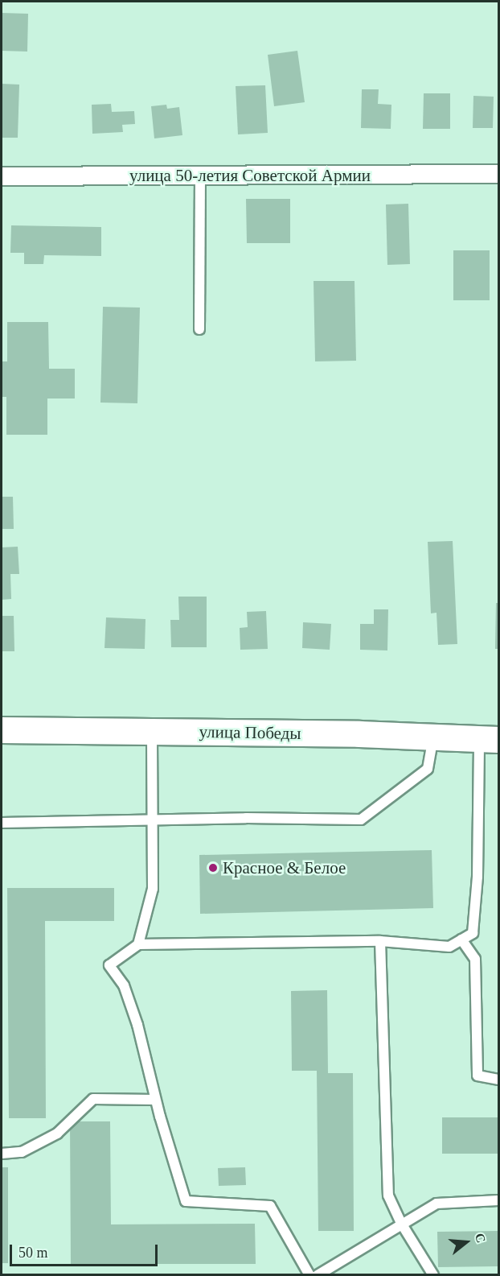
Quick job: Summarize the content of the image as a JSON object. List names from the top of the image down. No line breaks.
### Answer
{"streets":{"street":["улица 50-летия Советской Армии","улица Победы"]},"places":["Красное & Белое"],"scale_bar":"50 m","north":"right"}
